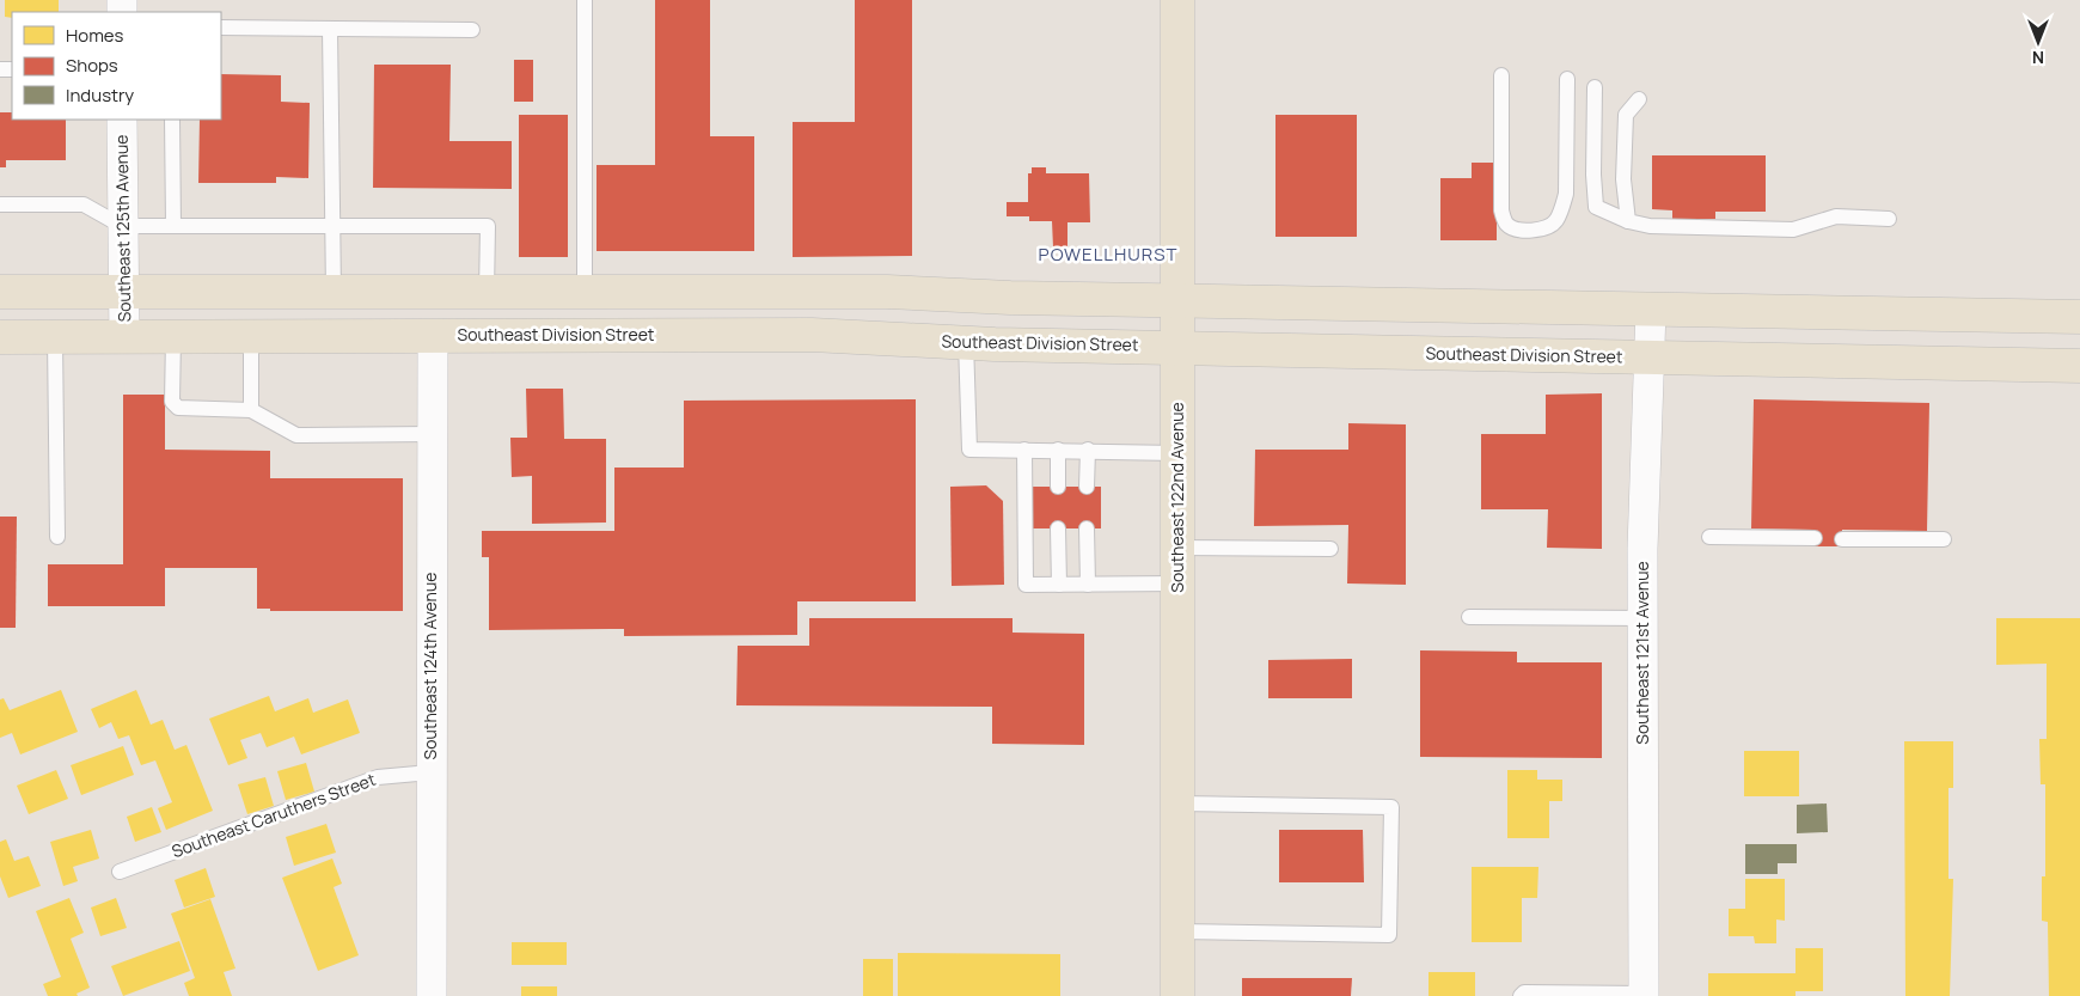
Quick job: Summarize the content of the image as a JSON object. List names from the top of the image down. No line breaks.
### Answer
{"streets":{"main road":["Southeast Division Street","Southeast 122nd Avenue"],"street":["Southeast 125th Avenue","Southeast 121st Avenue","Southeast 124th Avenue"],"lane":["Southeast Caruthers Street"]},"crossings":[["Southeast 125th Avenue","Southeast Division Street"],["Southeast Division Street","Southeast 122nd Avenue"],["Southeast Division Street","Southeast 121st Avenue"],["Southeast Division Street","Southeast 124th Avenue"],["Southeast 124th Avenue","Southeast Caruthers Street"]],"districts":["POWELLHURST"],"legend":["Homes","Shops","Industry"],"north":"bottom"}
